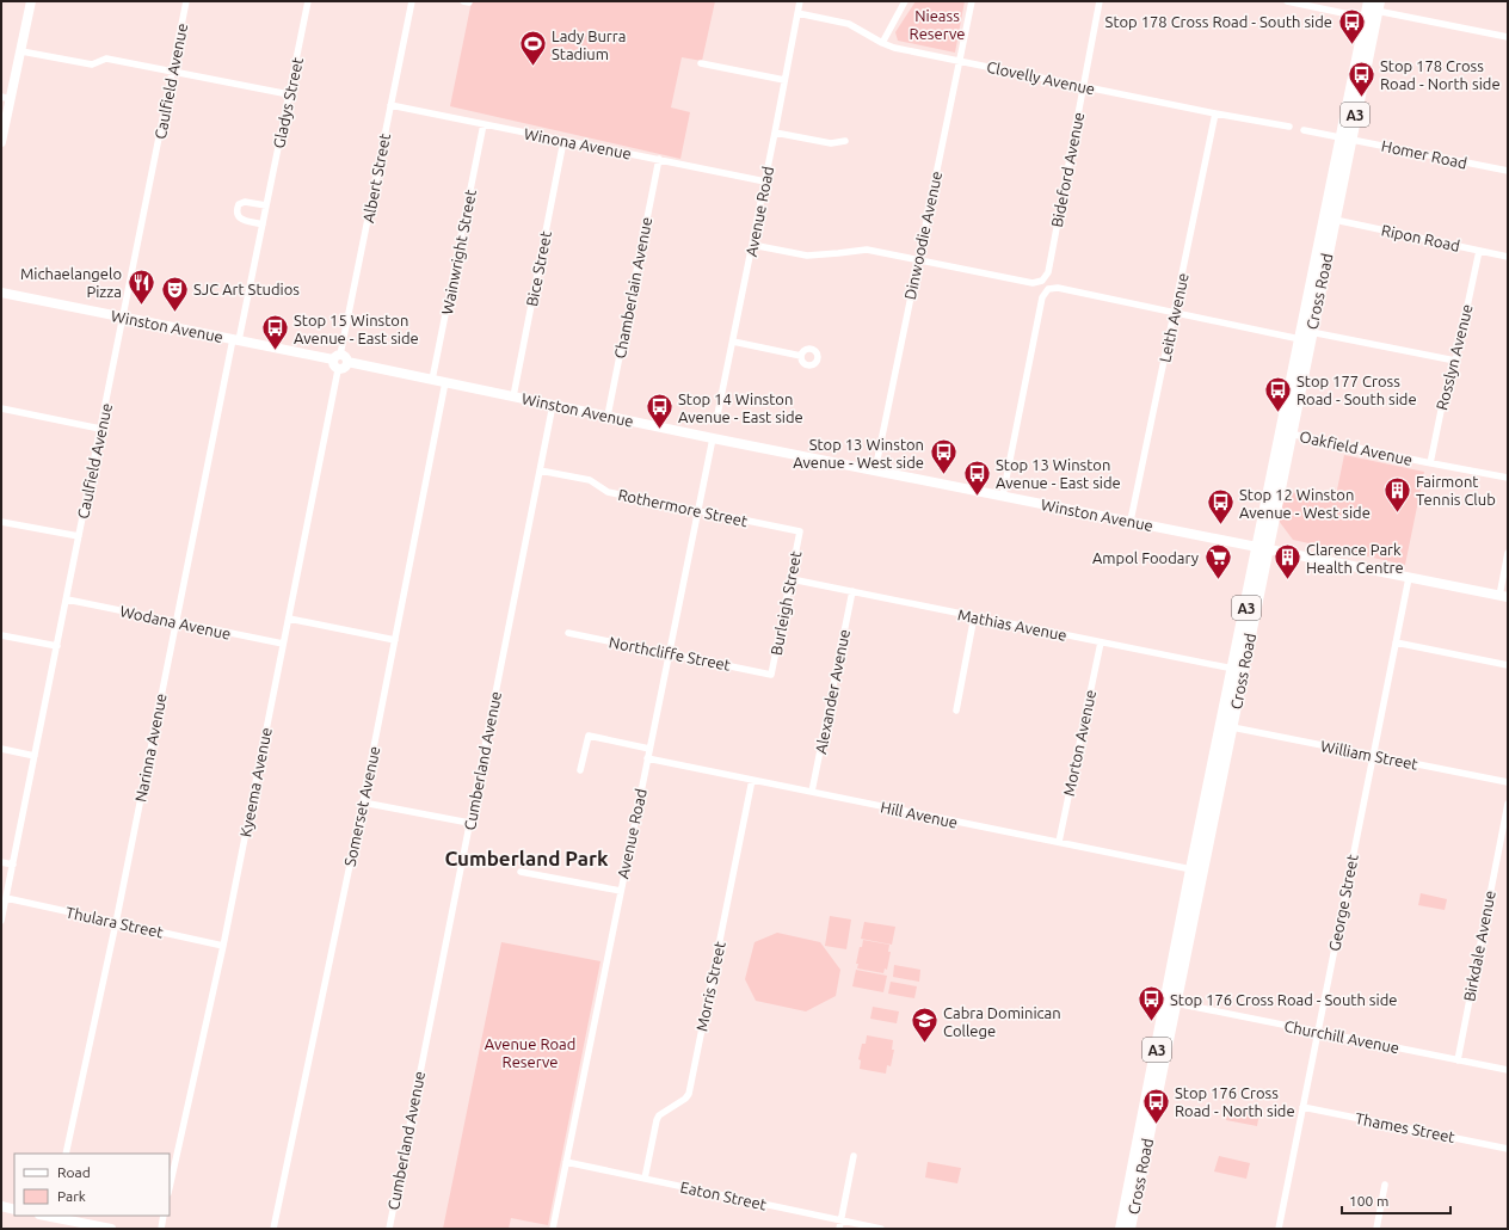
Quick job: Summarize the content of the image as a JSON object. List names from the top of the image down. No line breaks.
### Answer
{"streets":{"highway":["A3","Cross Road"],"street":["Clovelly Avenue","Caulfield Avenue","Gladys Street","Winona Avenue","Homer Road","Bideford Avenue","Albert Street","Avenue Road","Dinwoodie Avenue","Ripon Road","Wainwright Street","Bice Street","Chamberlain Avenue","Leith Avenue","Winston Avenue","Rosslyn Avenue","Oakfield Avenue","Rothermore Street","Burleigh Street","Wodana Avenue","Mathias Avenue","Northcliffe Street","Alexander Avenue","Morton Avenue","Narinna Avenue","William Street","Cumberland Avenue","Kyeema Avenue","Somerset Avenue","Hill Avenue","George Street","Thulara Street","Birkdale Avenue","Morris Street","Churchill Avenue","Thames Street","Eaton Street"]},"crossings":[["Clovelly Avenue","Bideford Avenue"],["Clovelly Avenue","Avenue Road"],["Clovelly Avenue","Dinwoodie Avenue"],["Clovelly Avenue","Leith Avenue"],["Caulfield Avenue","Winston Avenue"],["Caulfield Avenue","Wodana Avenue"],["Caulfield Avenue","Thulara Street"],["Gladys Street","Winston Avenue"],["Gladys Street","Narinna Avenue"],["Winona Avenue","Albert Street"],["Winona Avenue","Avenue Road"],["Winona Avenue","Wainwright Street"],["Winona Avenue","Bice Street"],["Winona Avenue","Chamberlain Avenue"],["Homer Road","Cross Road"],["Bideford Avenue","Dinwoodie Avenue"],["Albert Street","Winston Avenue"],["Avenue Road","Winston Avenue"],["Avenue Road","Rothermore Street"],["Avenue Road","Northcliffe Street"],["Avenue Road","Hill Avenue"],["Avenue Road","Eaton Street"],["Dinwoodie Avenue","Winston Avenue"],["Ripon Road","Cross Road"],["Ripon Road","Rosslyn Avenue"],["Wainwright Street","Winston Avenue"],["Bice Street","Winston Avenue"],["Chamberlain Avenue","Winston Avenue"],["Cross Road","Winston Avenue"],["Cross Road","Oakfield Avenue"],["Cross Road","Mathias Avenue"],["Cross Road","William Street"],["Cross Road","Hill Avenue"],["Cross Road","Churchill Avenue"],["Leith Avenue","Winston Avenue"],["Winston Avenue","Narinna Avenue"],["Winston Avenue","Cumberland Avenue"],["Winston Avenue","Somerset Avenue"],["Winston Avenue","George Street"],["Rosslyn Avenue","Oakfield Avenue"],["Rothermore Street","Burleigh Street"],["Rothermore Street","Cumberland Avenue"],["Burleigh Street","Mathias Avenue"],["Burleigh Street","Northcliffe Street"],["Wodana Avenue","Narinna Avenue"],["Wodana Avenue","Kyeema Avenue"],["Mathias Avenue","Alexander Avenue"],["Mathias Avenue","Morton Avenue"],["Alexander Avenue","Hill Avenue"],["Morton Avenue","Hill Avenue"],["Narinna Avenue","Thulara Street"],["William Street","George Street"],["Kyeema Avenue","Thulara Street"],["Hill Avenue","Morris Street"],["George Street","Churchill Avenue"],["George Street","Thames Street"],["Birkdale Avenue","Churchill Avenue"],["Morris Street","Eaton Street"]],"districts":["Cumberland Park"],"parks":["Nieass Reserve","Avenue Road Reserve"],"places":{"bus stop":["Stop 178 Cross Road - South side","Stop 178 Cross Road - North side","Stop 15 Winston Avenue - East side","Stop 177 Cross Road - South side","Stop 14 Winston Avenue - East side","Stop 13 Winston Avenue - West side","Stop 13 Winston Avenue - East side","Stop 12 Winston Avenue - West side","Stop 176 Cross Road - South side","Stop 176 Cross Road - North side"],"sports":["Lady Burra Stadium"],"restaurant":["Michaelangelo Pizza"],"theatre":["SJC Art Studios"],"building":["Fairmont Tennis Club","Clarence Park Health Centre"],"supermarket":["Ampol Foodary"],"school or university":["Cabra Dominican College"]},"legend":["Road","Park"],"scale_bar":"100 m"}
